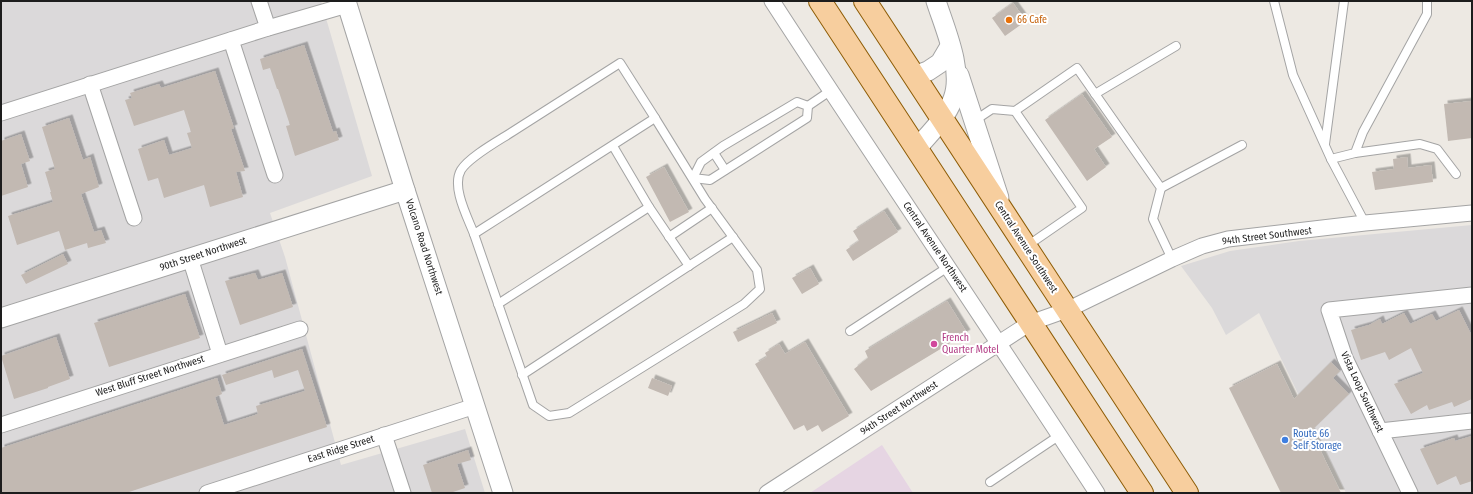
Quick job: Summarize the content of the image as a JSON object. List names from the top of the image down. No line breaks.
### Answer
{"streets":{"main road":["Central Avenue Southwest"],"street":["94th Street Southwest","Volcano Road Northwest","Central Avenue Northwest","90th Street Northwest","West Bluff Street Northwest","Vista Loop Southwest","94th Street Northwest","East Ridge Street"]},"crossings":[["94th Street Southwest","Central Avenue Southwest"],["94th Street Southwest","94th Street Northwest"],["Volcano Road Northwest","90th Street Northwest"],["Volcano Road Northwest","East Ridge Street"],["Central Avenue Northwest","94th Street Northwest"]],"places":["66 Cafe","French Quarter Motel","Route 66 Self Storage"]}
